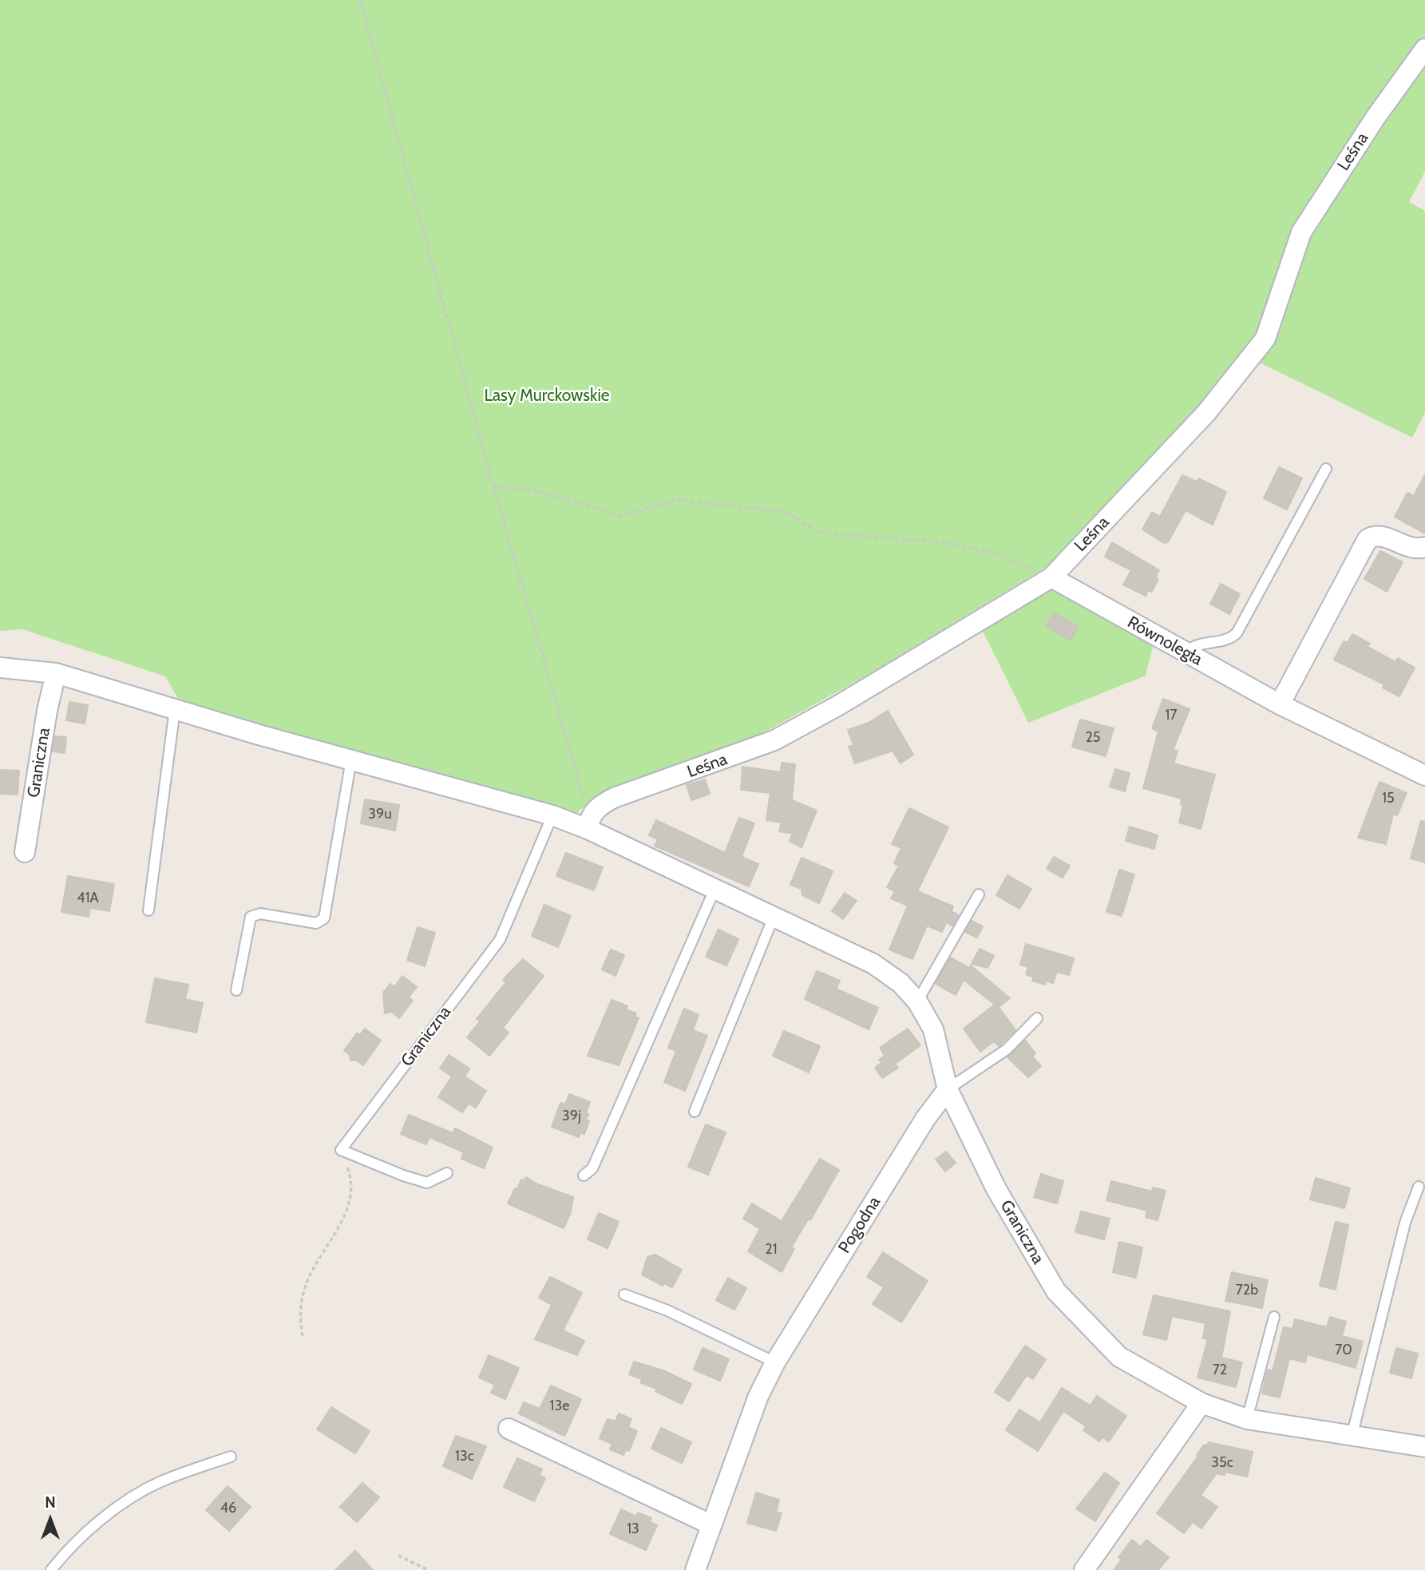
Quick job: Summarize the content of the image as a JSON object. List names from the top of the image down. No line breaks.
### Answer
{"streets":{"street":["Leśna","Równoległa","Graniczna","Pogodna"]},"crossings":[["Leśna","Równoległa"],["Leśna","Graniczna"],["Graniczna","Pogodna"]],"parks":["Lasy Murckowskie"],"house_numbers":["17","25","15","39u","41A","39j","21","72b","70","72","13e","13c","35c","46","13"],"north":"top"}
